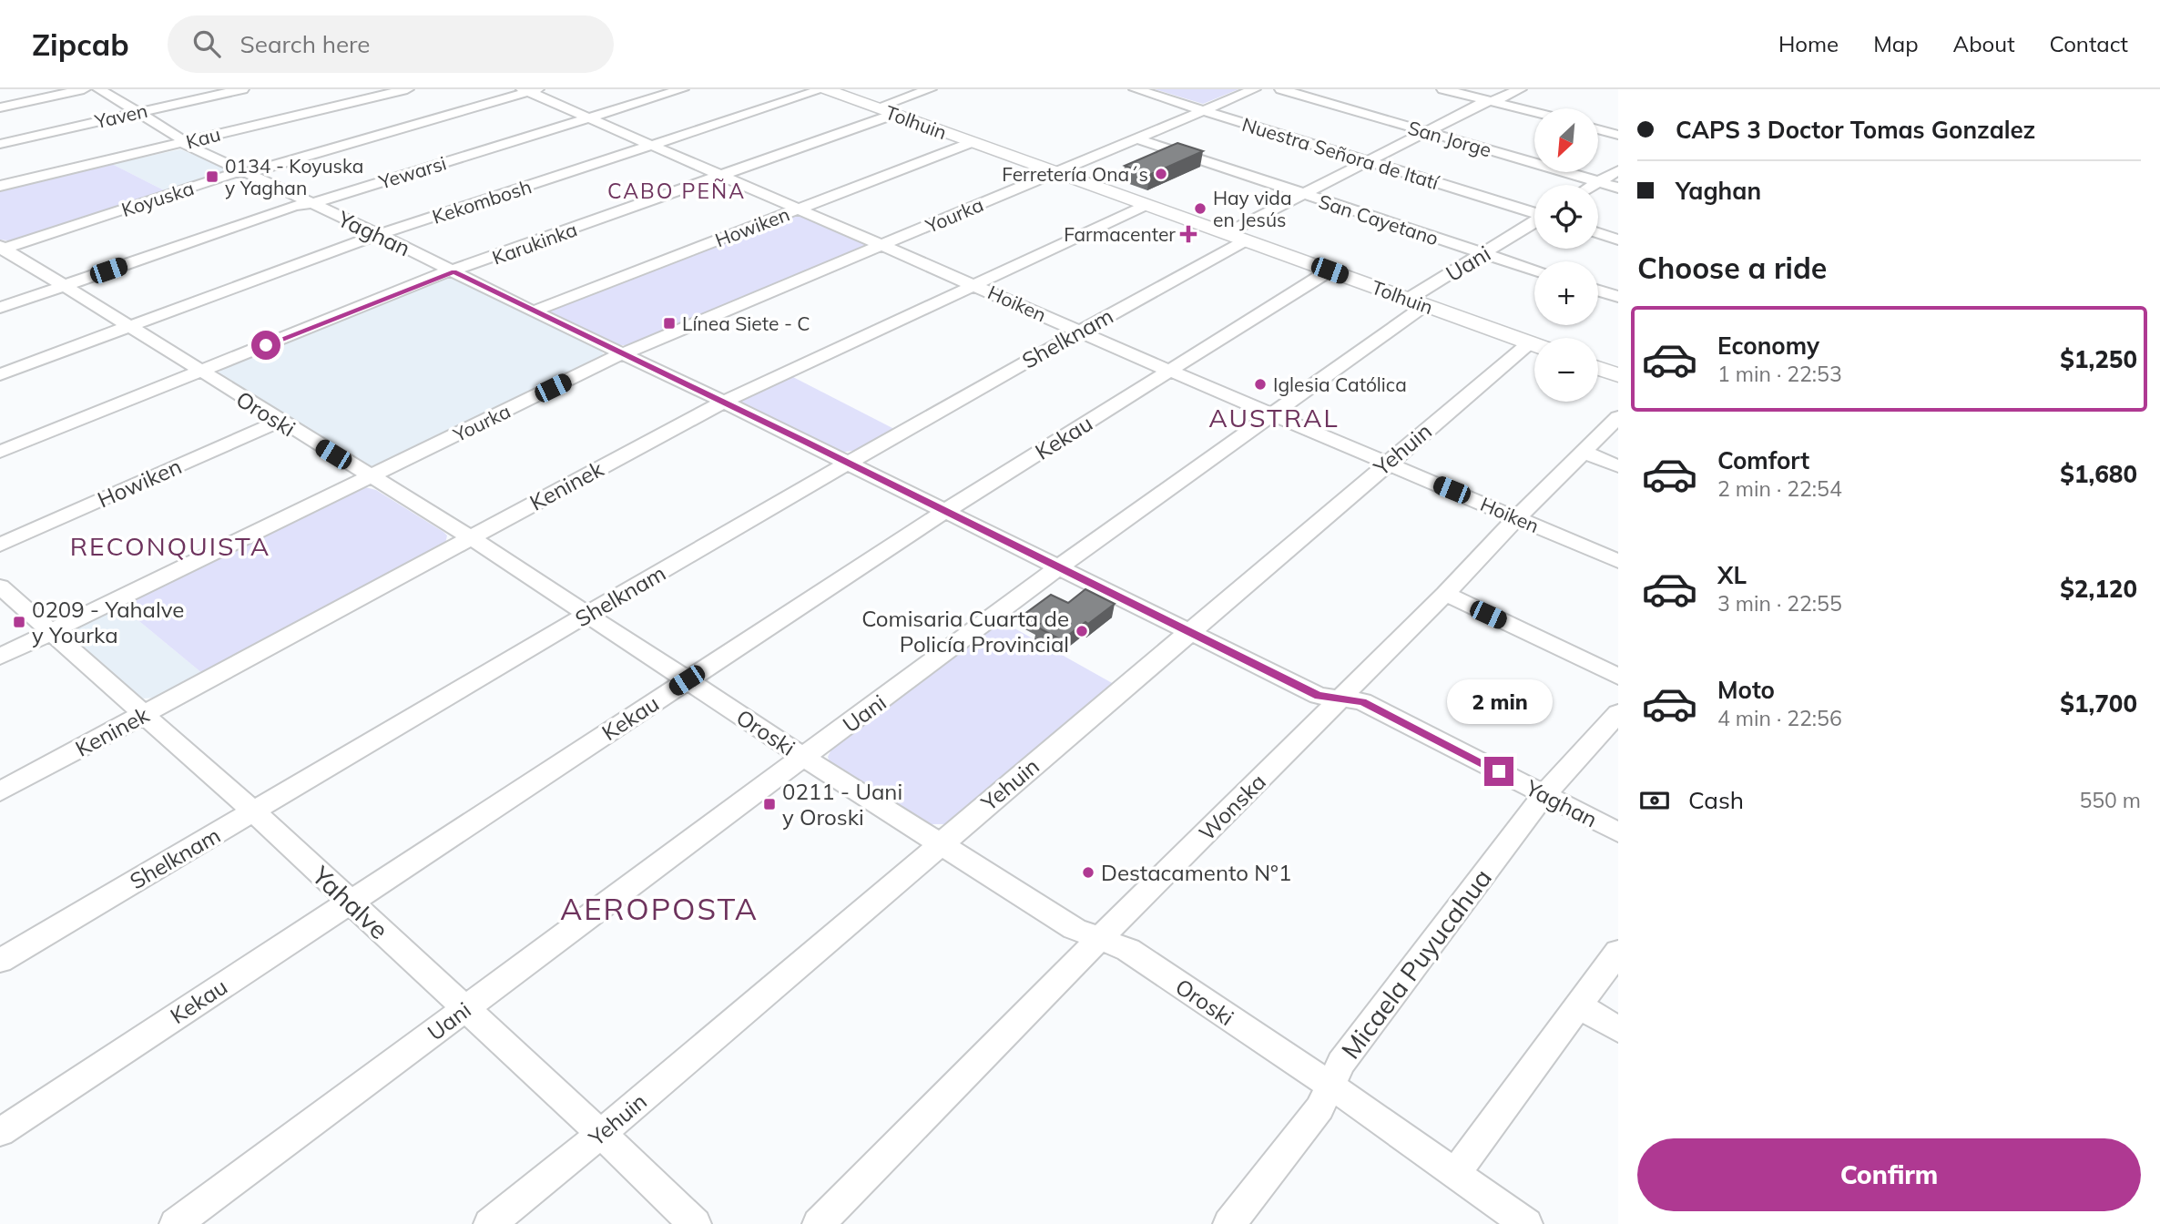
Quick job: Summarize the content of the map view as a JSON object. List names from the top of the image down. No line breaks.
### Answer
{"streets":{"street":["Yaven","Tolhuin","Kau","San Jorge","Nuestra Señora de Itatí","Yewarsi","Koyuska","Kekombosh","Yourka","San Cayetano","Howiken","Yaghan","Karukinka","Uani","Hoiken","Shelknam","Oroski","Kekau","Yehuin","Keninek","Wonska","Yahalve","Micaela Puyucahua"]},"crossings":[["Yaven","Yaghan"],["Tolhuin","Kekombosh"],["Tolhuin","Yourka"],["Tolhuin","Howiken"],["Tolhuin","Karukinka"],["Tolhuin","Uani"],["Tolhuin","Shelknam"],["Tolhuin","Kekau"],["Tolhuin","Keninek"],["Kau","Yaghan"],["Nuestra Señora de Itatí","Yourka"],["Yewarsi","Yaghan"],["Yewarsi","Hoiken"],["Yewarsi","Oroski"],["Koyuska","Yaghan"],["Koyuska","Hoiken"],["Koyuska","Oroski"],["Kekombosh","Yaghan"],["Kekombosh","Hoiken"],["Kekombosh","Oroski"],["Yourka","San Cayetano"],["Yourka","Yaghan"],["Yourka","Hoiken"],["Yourka","Oroski"],["Yourka","Yahalve"],["San Cayetano","Uani"],["Howiken","Yaghan"],["Howiken","Hoiken"],["Howiken","Oroski"],["Yaghan","Karukinka"],["Yaghan","Uani"],["Yaghan","Shelknam"],["Yaghan","Kekau"],["Yaghan","Yehuin"],["Yaghan","Keninek"],["Yaghan","Wonska"],["Yaghan","Micaela Puyucahua"],["Karukinka","Hoiken"],["Karukinka","Oroski"],["Uani","Hoiken"],["Uani","Oroski"],["Uani","Yahalve"],["Hoiken","Shelknam"],["Hoiken","Kekau"],["Hoiken","Yehuin"],["Hoiken","Keninek"],["Hoiken","Wonska"],["Shelknam","Oroski"],["Shelknam","Yahalve"],["Oroski","Kekau"],["Oroski","Yehuin"],["Oroski","Keninek"],["Oroski","Wonska"],["Oroski","Micaela Puyucahua"],["Kekau","Yahalve"],["Yehuin","Yahalve"],["Keninek","Yahalve"]],"districts":["CABO PEÑA","AUSTRAL","RECONQUISTA","AEROPOSTA"],"places":{"other":["Ferretería Ona´s","Hay vida en Jesús","Iglesia Católica","Comisaria Cuarta de Policía Provincial","Destacamento N°1"],"transit":["0134 - Koyuska y Yaghan","Línea Siete - C","0209 - Yahalve y Yourka","0211 - Uani y Oroski"],"health":["Farmacenter"]},"north":"bottom left","page":{"header":"Zipcab","search":"Search here","nav":["Home","Map","About","Contact"],"banner":["CAPS 3 Doctor Tomas Gonzalez","Yaghan"],"map_buttons":["+","−"],"heading":"Choose a ride","list":[{"name":"Economy","note":"1 min · 22:53","value":"$1,250"},{"name":"Comfort","note":"2 min · 22:54","value":"$1,680"},{"name":"XL","note":"3 min · 22:55","value":"$2,120"},{"name":"Moto","note":"4 min · 22:56","value":"$1,700"}],"bubble":"2 min","pay":["Cash","550 m"],"buttons":"Confirm"}}
